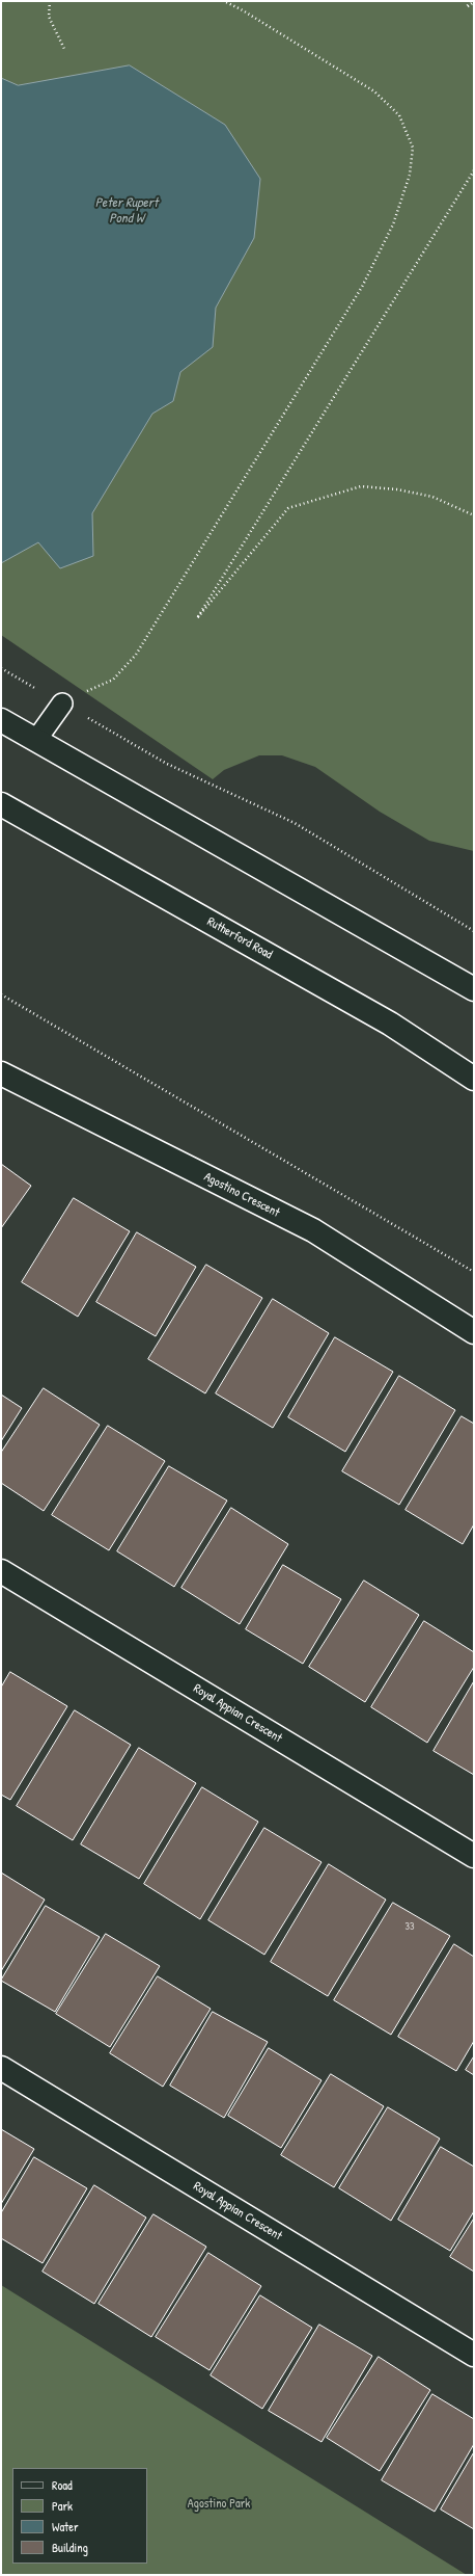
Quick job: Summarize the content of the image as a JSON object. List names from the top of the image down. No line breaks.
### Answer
{"streets":{"street":["Rutherford Road","Agostino Crescent","Royal Appian Crescent"]},"water":["Peter Rupert Pond W"],"parks":["Agostino Park"],"house_numbers":["33"],"legend":["Road","Park","Water","Building"]}
